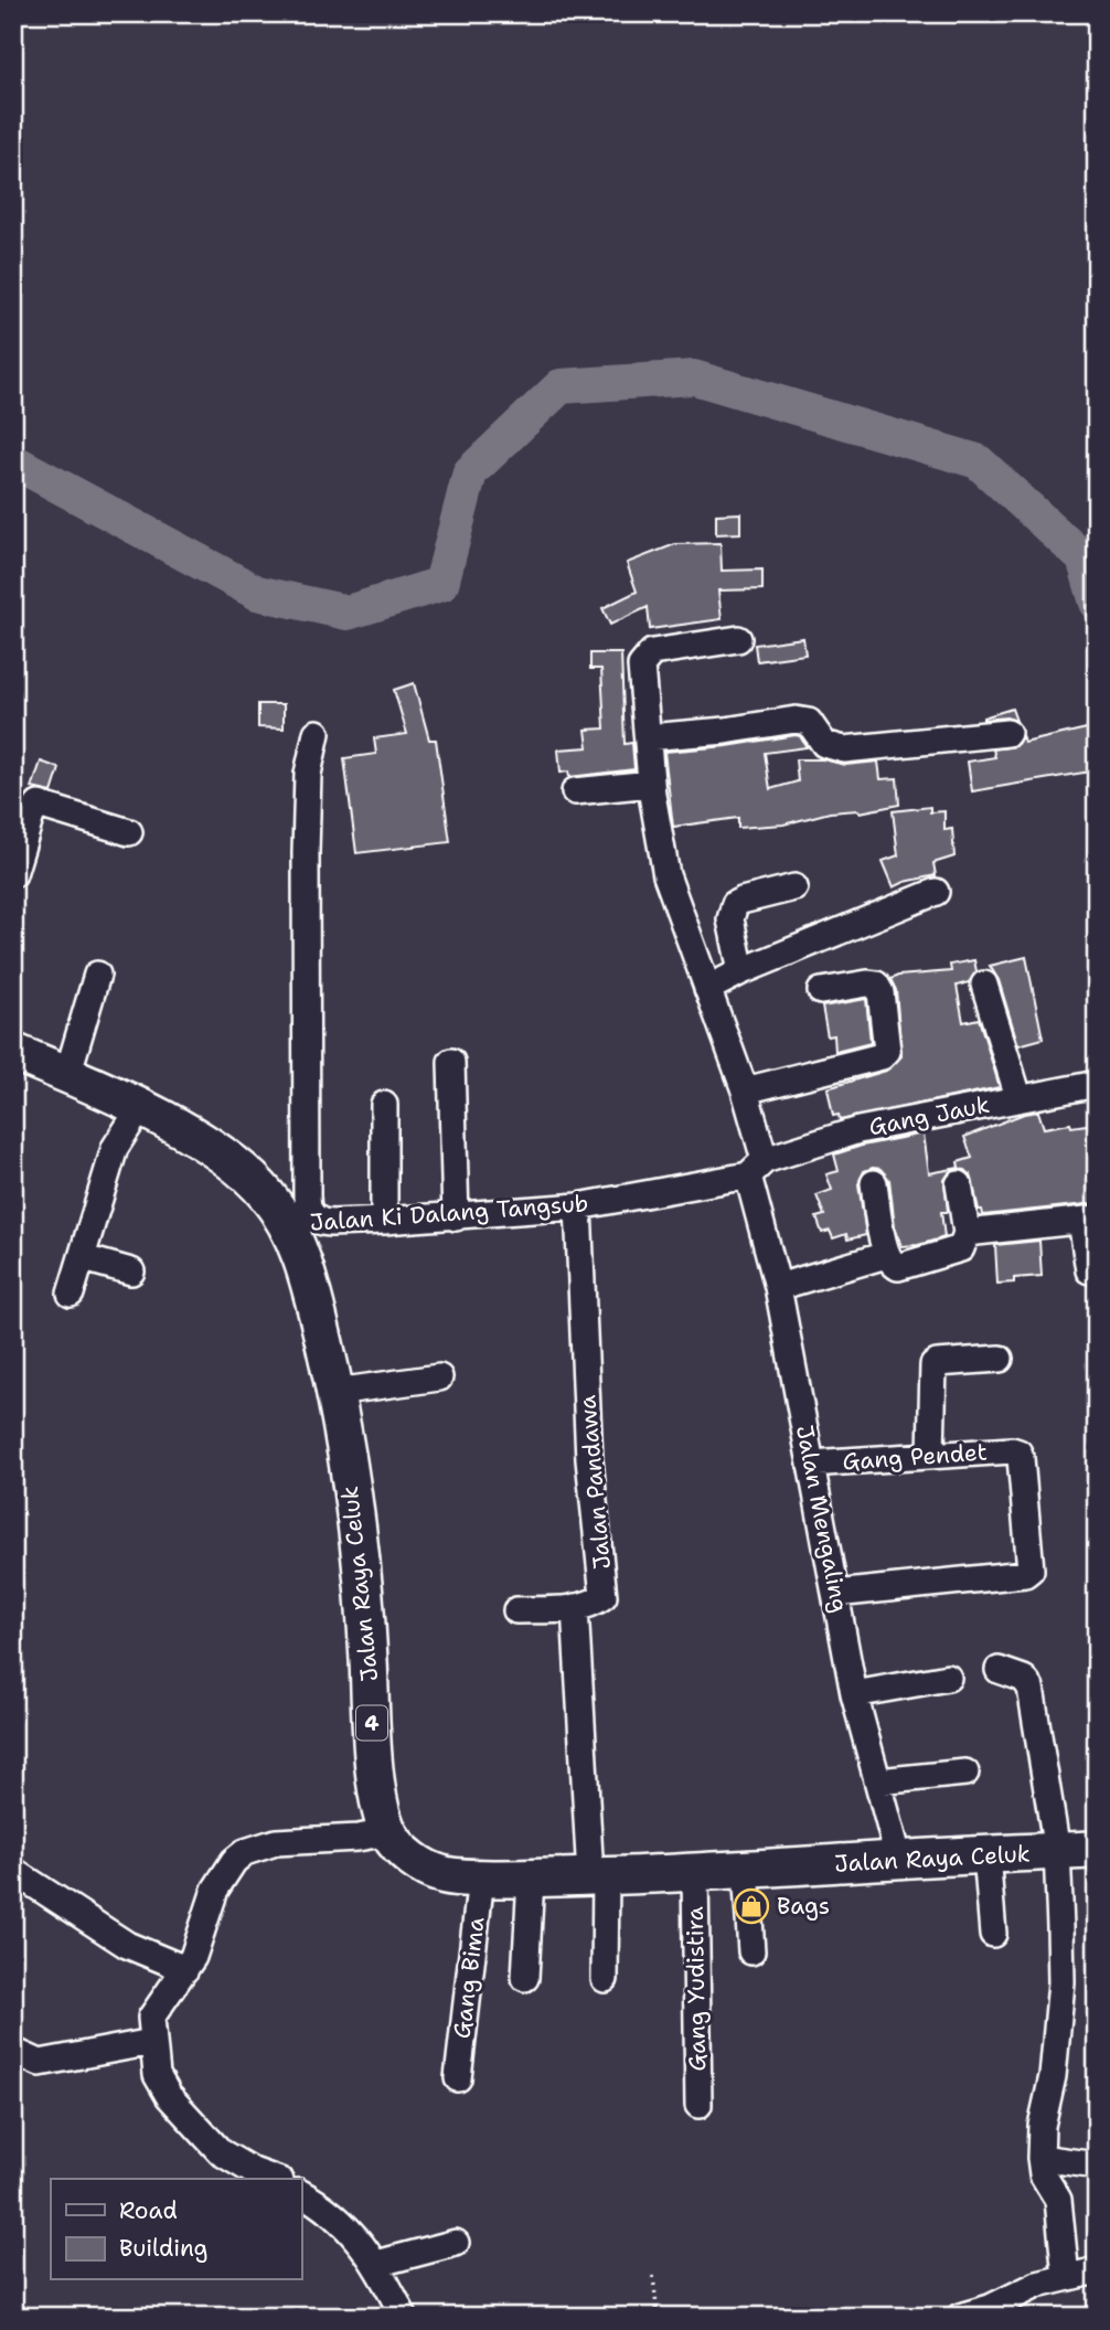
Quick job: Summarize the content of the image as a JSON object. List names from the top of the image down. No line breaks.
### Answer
{"streets":{"highway":["Jalan Raya Celuk","4"],"street":["Gang Jauk","Jalan Ki Dalang Tangsub","Gang Pendet","Jalan Pandawa","Jalan Mengaling","Gang Bima","Gang Yudistira"]},"crossings":[["Gang Jauk","Jalan Ki Dalang Tangsub"],["Gang Jauk","Jalan Mengaling"],["Jalan Ki Dalang Tangsub","Jalan Pandawa"],["Jalan Ki Dalang Tangsub","Jalan Mengaling"],["Jalan Ki Dalang Tangsub","Jalan Raya Celuk"],["Gang Pendet","Jalan Mengaling"],["Jalan Mengaling","Jalan Raya Celuk"],["Jalan Raya Celuk","Gang Bima"],["Jalan Raya Celuk","Gang Yudistira"]],"places":{"shop":["Bags"]},"legend":["Road","Building"]}
